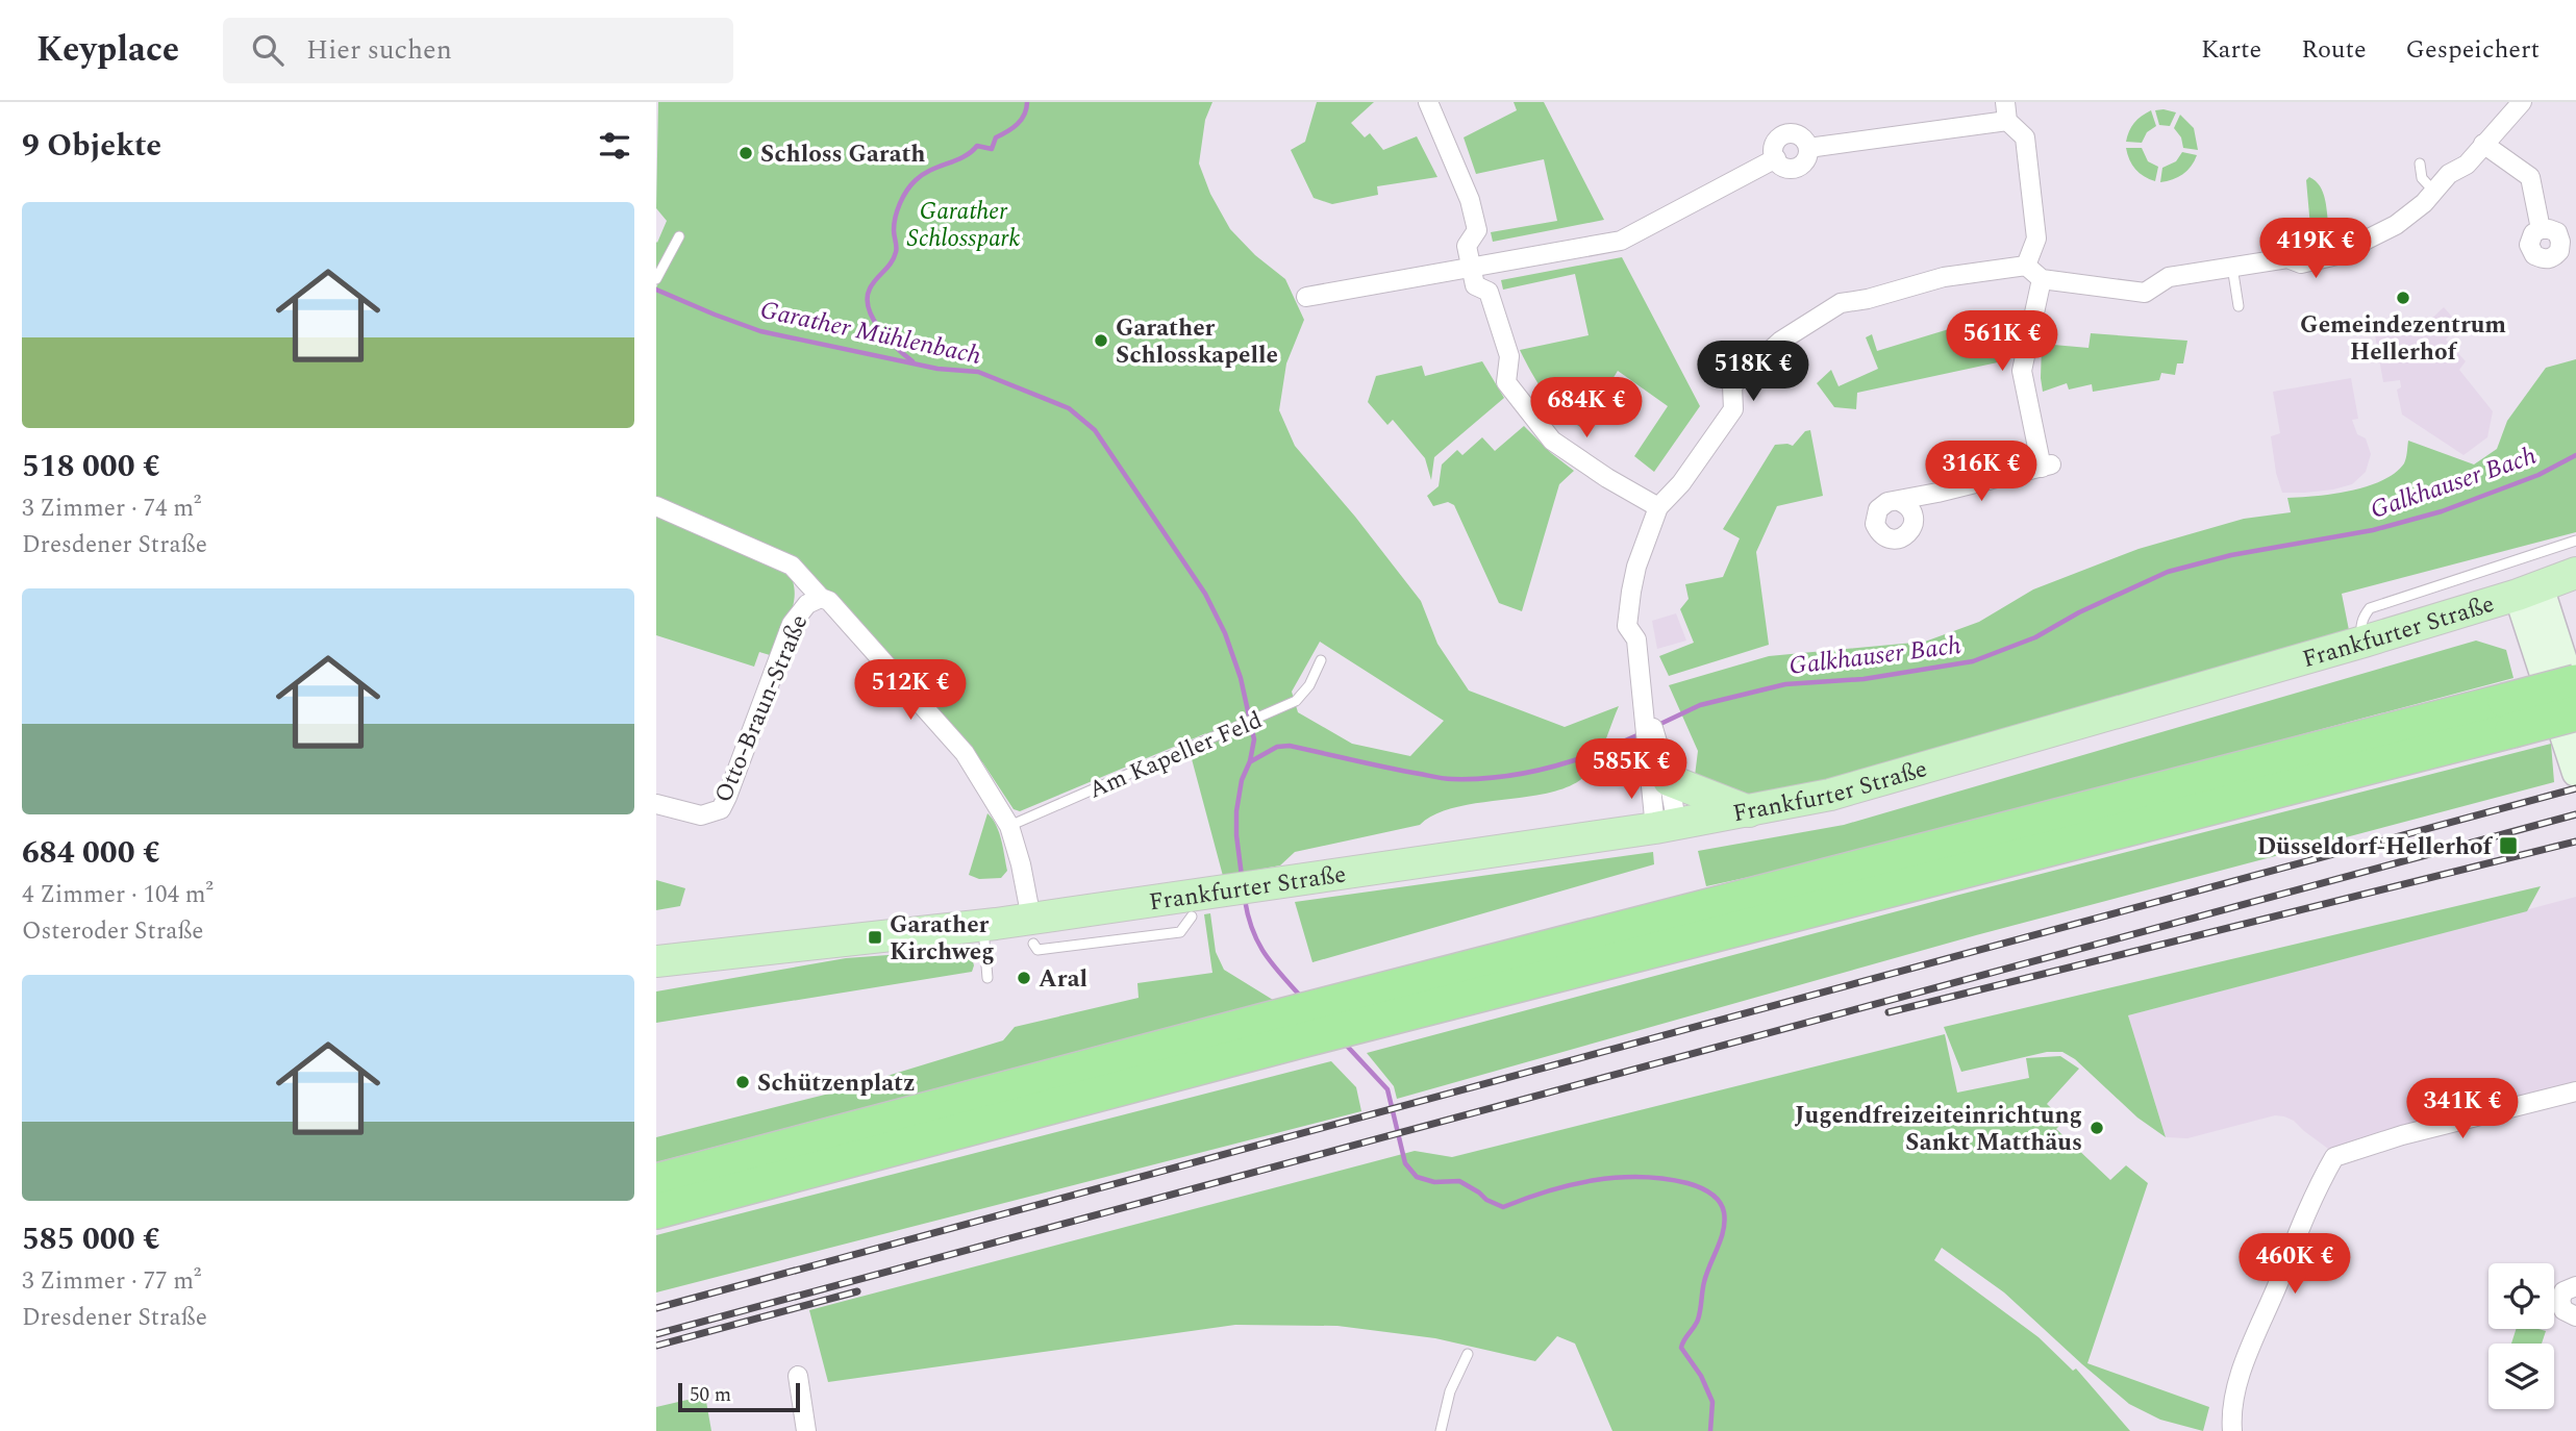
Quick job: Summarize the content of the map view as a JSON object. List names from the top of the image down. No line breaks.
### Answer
{"streets":{"main road":["Frankfurter Straße"],"street":["Otto-Braun-Straße"],"lane":["Am Kapeller Feld"]},"water":["Garather Mühlenbach","Galkhauser Bach"],"parks":["Garather Schlosspark"],"places":{"other":["Schloss Garath","Gemeindezentrum Hellerhof","Garather Schlosskapelle","Aral","Schützenplatz","Jugendfreizeiteinrichtung Sankt Matthäus"],"transit":["Düsseldorf-Hellerhof","Garather Kirchweg"]},"scale_bar":"50 m","page":{"header":"Keyplace","search":"Hier suchen","nav":["Karte","Route","Gespeichert"],"heading":"9 Objekte","list":[{"name":"518 000 €","note":"3 Zimmer · 74 m² · Dresdener Straße"},{"name":"684 000 €","note":"4 Zimmer · 104 m² · Osteroder Straße"},{"name":"585 000 €","note":"3 Zimmer · 77 m² · Dresdener Straße"}],"price":["419K €","561K €","518K €","684K €","316K €","512K €","585K €","341K €","460K €"],"scale":"50 m"}}
